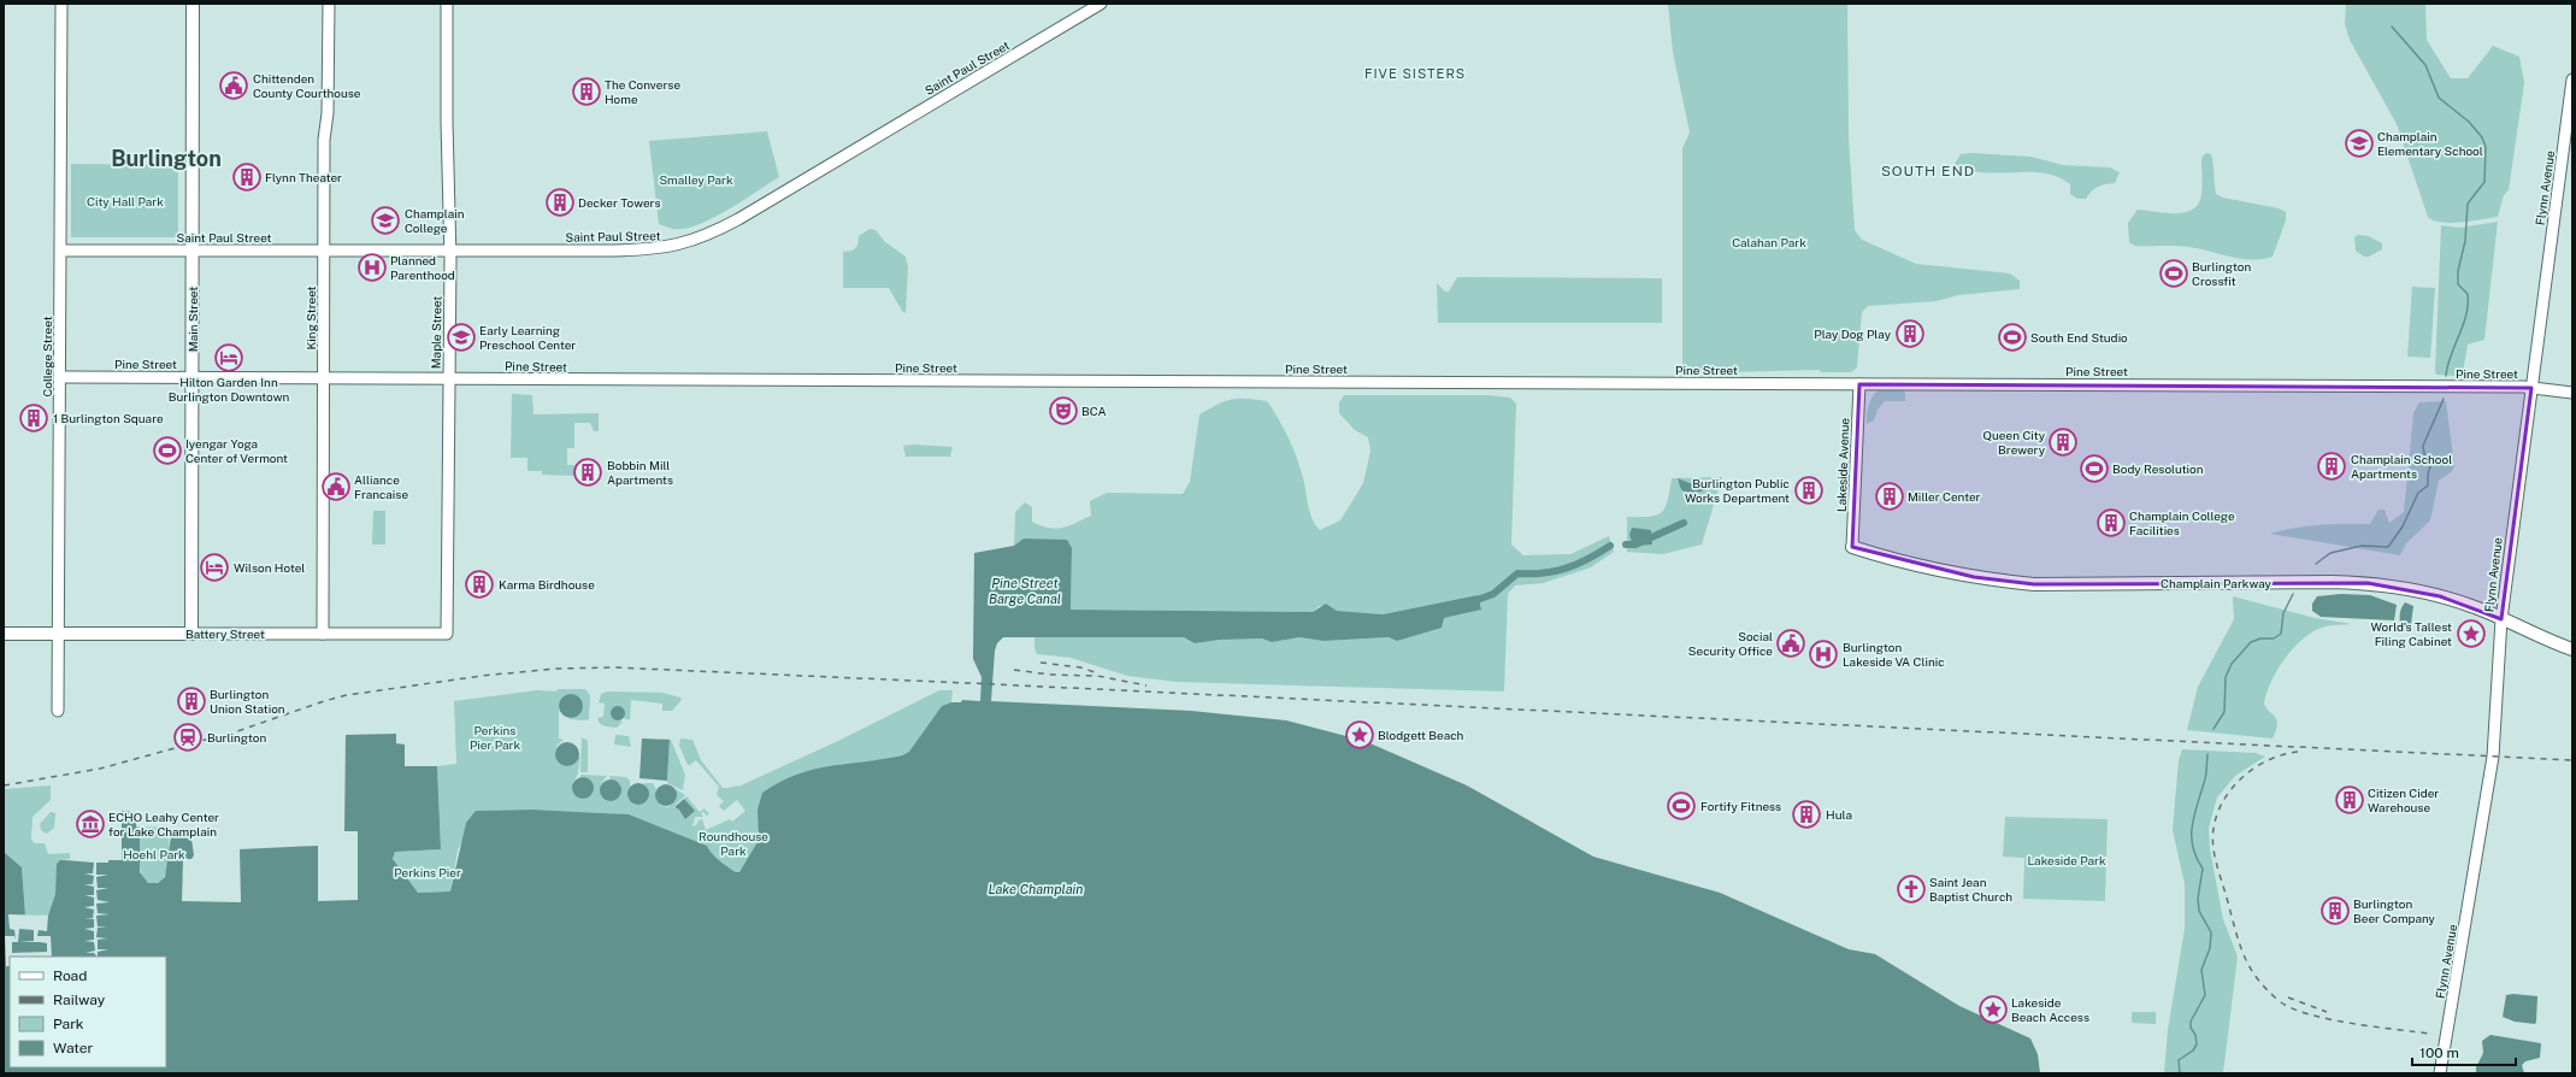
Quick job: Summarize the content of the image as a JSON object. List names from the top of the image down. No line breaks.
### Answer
{"streets":{"main road":["Main Street","Champlain Parkway","Battery Street"],"street":["Saint Paul Street","Flynn Avenue","King Street","Maple Street","College Street","Pine Street","Lakeside Avenue"]},"crossings":[["Saint Paul Street","King Street"],["Saint Paul Street","Main Street"],["Saint Paul Street","Maple Street"],["Saint Paul Street","College Street"],["Flynn Avenue","Pine Street"],["Flynn Avenue","Champlain Parkway"],["King Street","Pine Street"],["King Street","Battery Street"],["Main Street","Pine Street"],["Main Street","Battery Street"],["Maple Street","Pine Street"],["Maple Street","Battery Street"],["College Street","Pine Street"],["College Street","Battery Street"],["Pine Street","Lakeside Avenue"],["Lakeside Avenue","Champlain Parkway"]],"districts":["FIVE SISTERS","Burlington","SOUTH END"],"water":["Pine Street Barge Canal","Lake Champlain"],"parks":["Smalley Park","City Hall Park","Calahan Park","Perkins Pier Park","Roundhouse Park","Hoehl Park","Lakeside Park","Perkins Pier"],"places":{"public building":["Chittenden County Courthouse","Alliance Francaise","Social Security Office"],"building":["The Converse Home","Flynn Theater","Decker Towers","Play Dog Play","1 Burlington Square","Queen City Brewery","Champlain School Apartments","Bobbin Mill Apartments","Burlington Public Works Department","Miller Center","Champlain College Facilities","Karma Birdhouse","Burlington Union Station","Citizen Cider Warehouse","Hula","Burlington Beer Company"],"school or university":["Champlain Elementary School","Champlain College","Early Learning Preschool Center"],"hospital":["Planned Parenthood","Burlington Lakeside VA Clinic"],"sports":["Burlington Crossfit","South End Studio","Iyengar Yoga Center of Vermont","Body Resolution","Fortify Fitness"],"hotel":["Hilton Garden Inn Burlington Downtown","Wilson Hotel"],"theatre":["BCA"],"place":["World's Tallest Filing Cabinet","Blodgett Beach","Lakeside Beach Access"],"station":["Burlington"],"museum":["ECHO Leahy Center for Lake Champlain"],"church":["Saint Jean Baptist Church"]},"legend":["Road","Railway","Park","Water"],"scale_bar":"100 m"}
